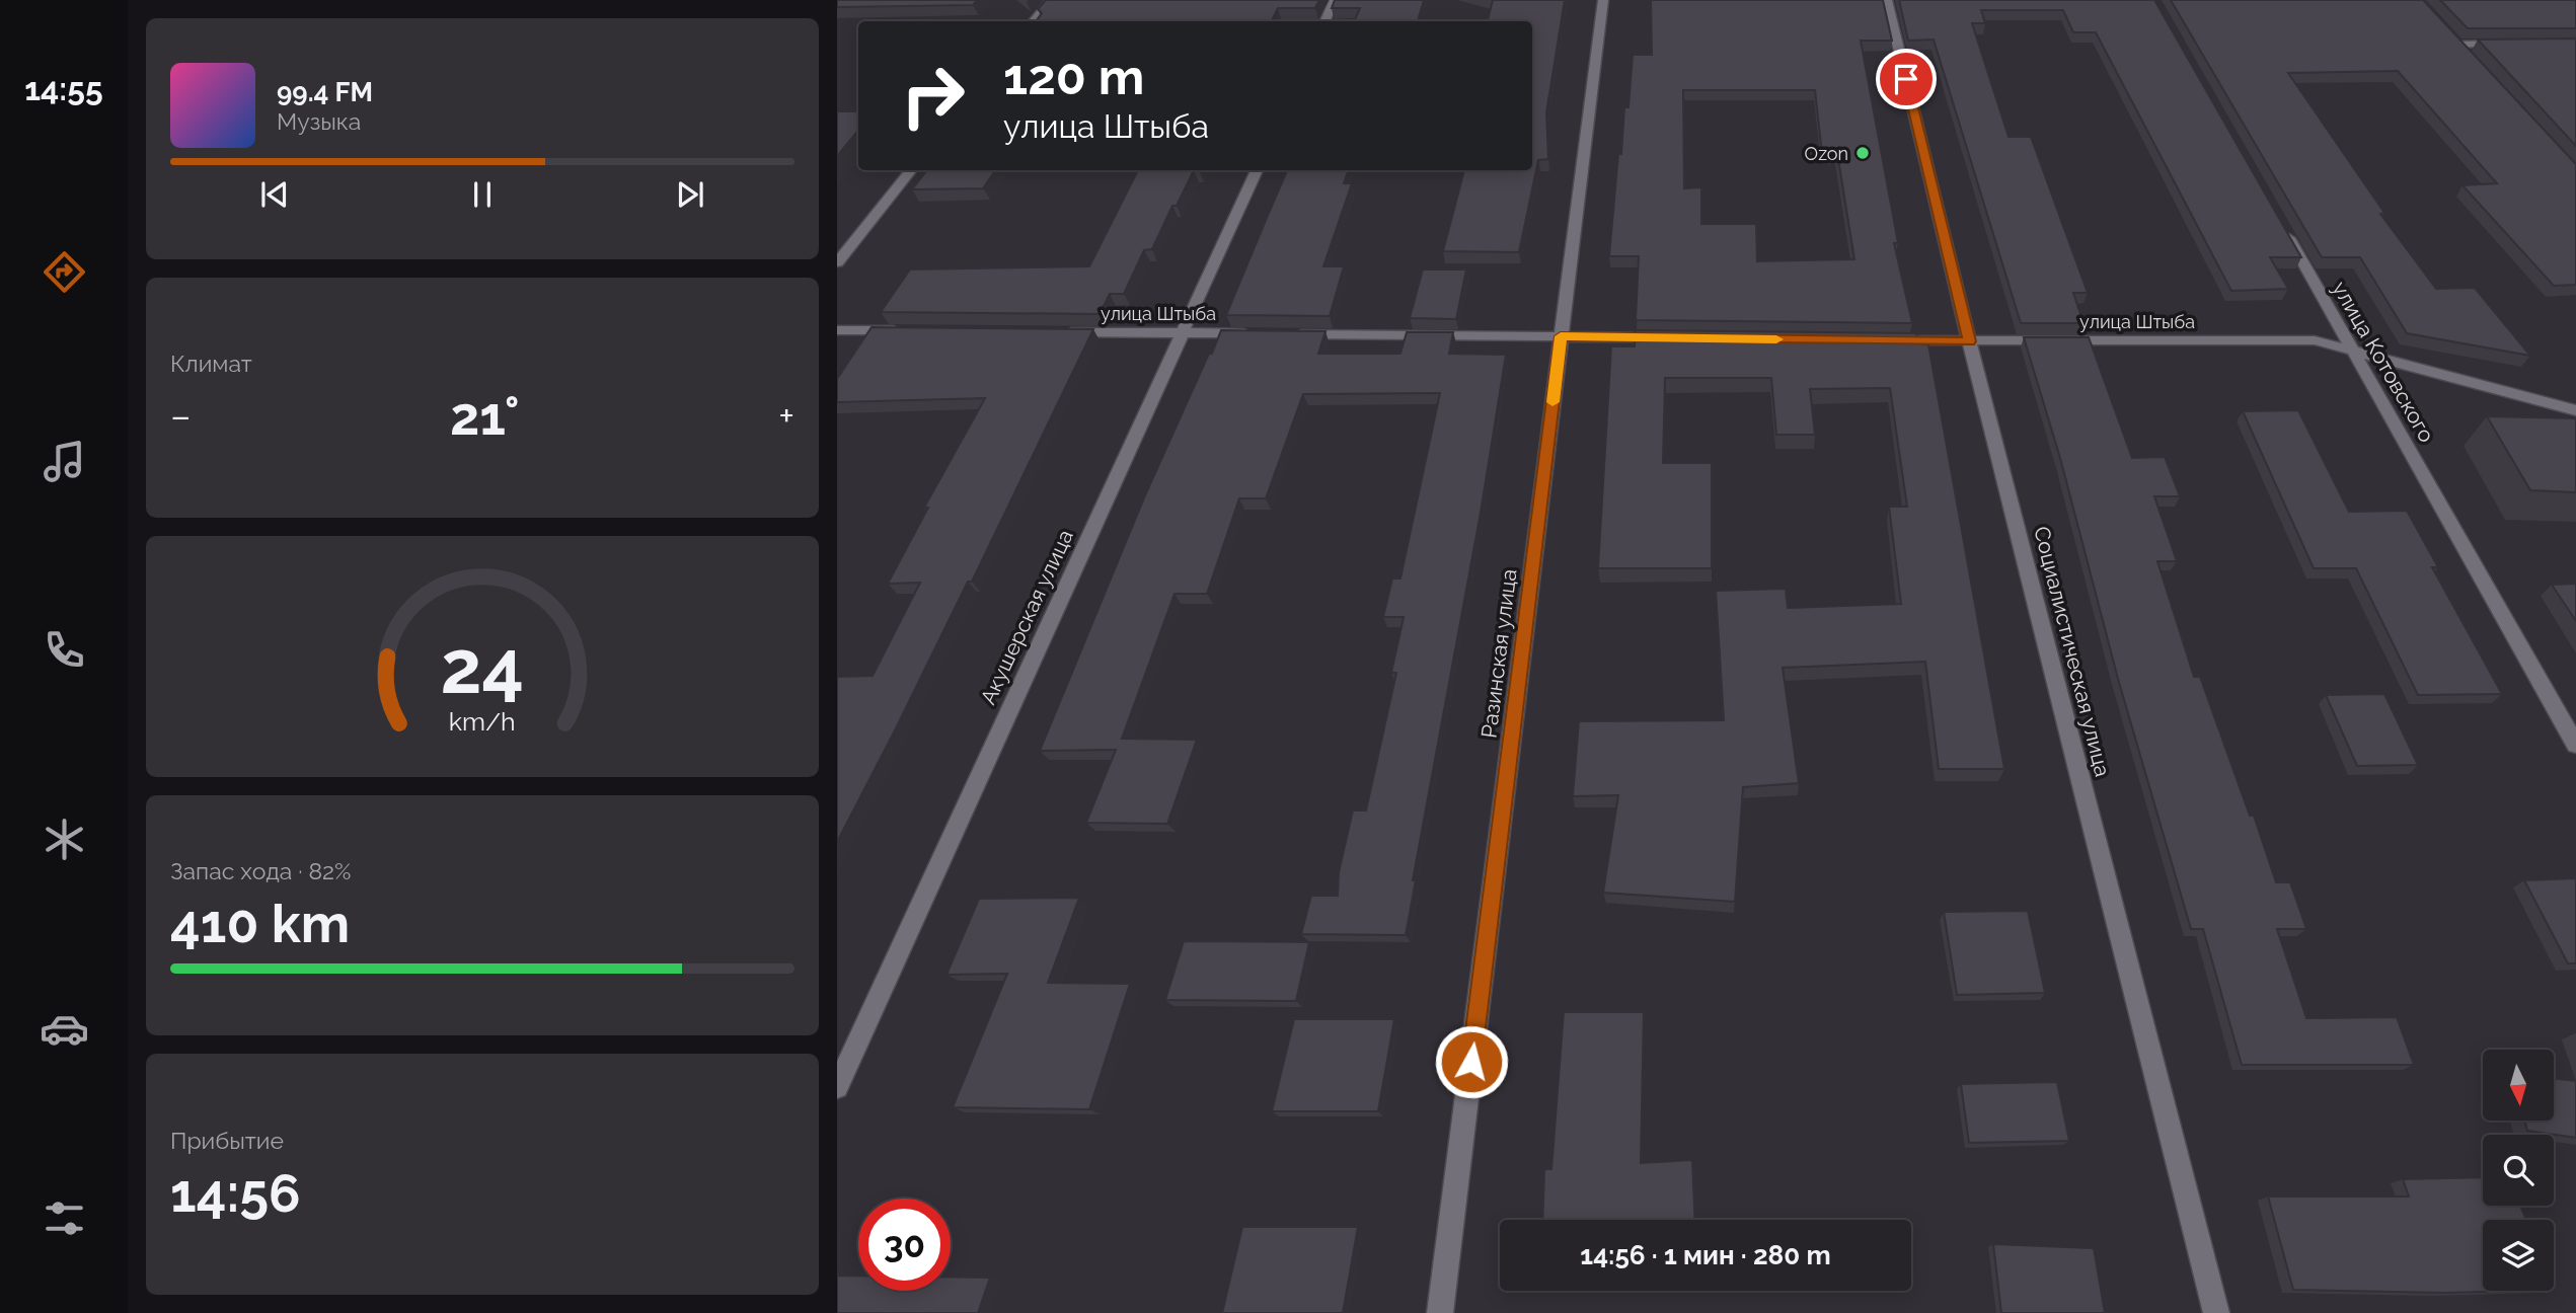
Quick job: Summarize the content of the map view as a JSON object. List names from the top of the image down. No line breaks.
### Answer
{"streets":{"street":["улица Штыба","улица Котовского","Акушерская улица","Социалистическая улица","Разинская улица"]},"crossings":[["улица Штыба","улица Котовского"],["улица Штыба","Акушерская улица"],["улица Штыба","Социалистическая улица"]],"places":["Ozon"],"north":"bottom","page":{"tabs":"14:55","turn":["120 m","улица Штыба"],"song":["99.4 FM","Музыка"],"tile":["Климат",["Запас хода · 82%","410 km"],["Прибытие","14:56"]],"heat":["−","21°","+"],"limit":"30","trip":"14:56 · 1 мин · 280 m","gauge":["24","km/h"]}}
